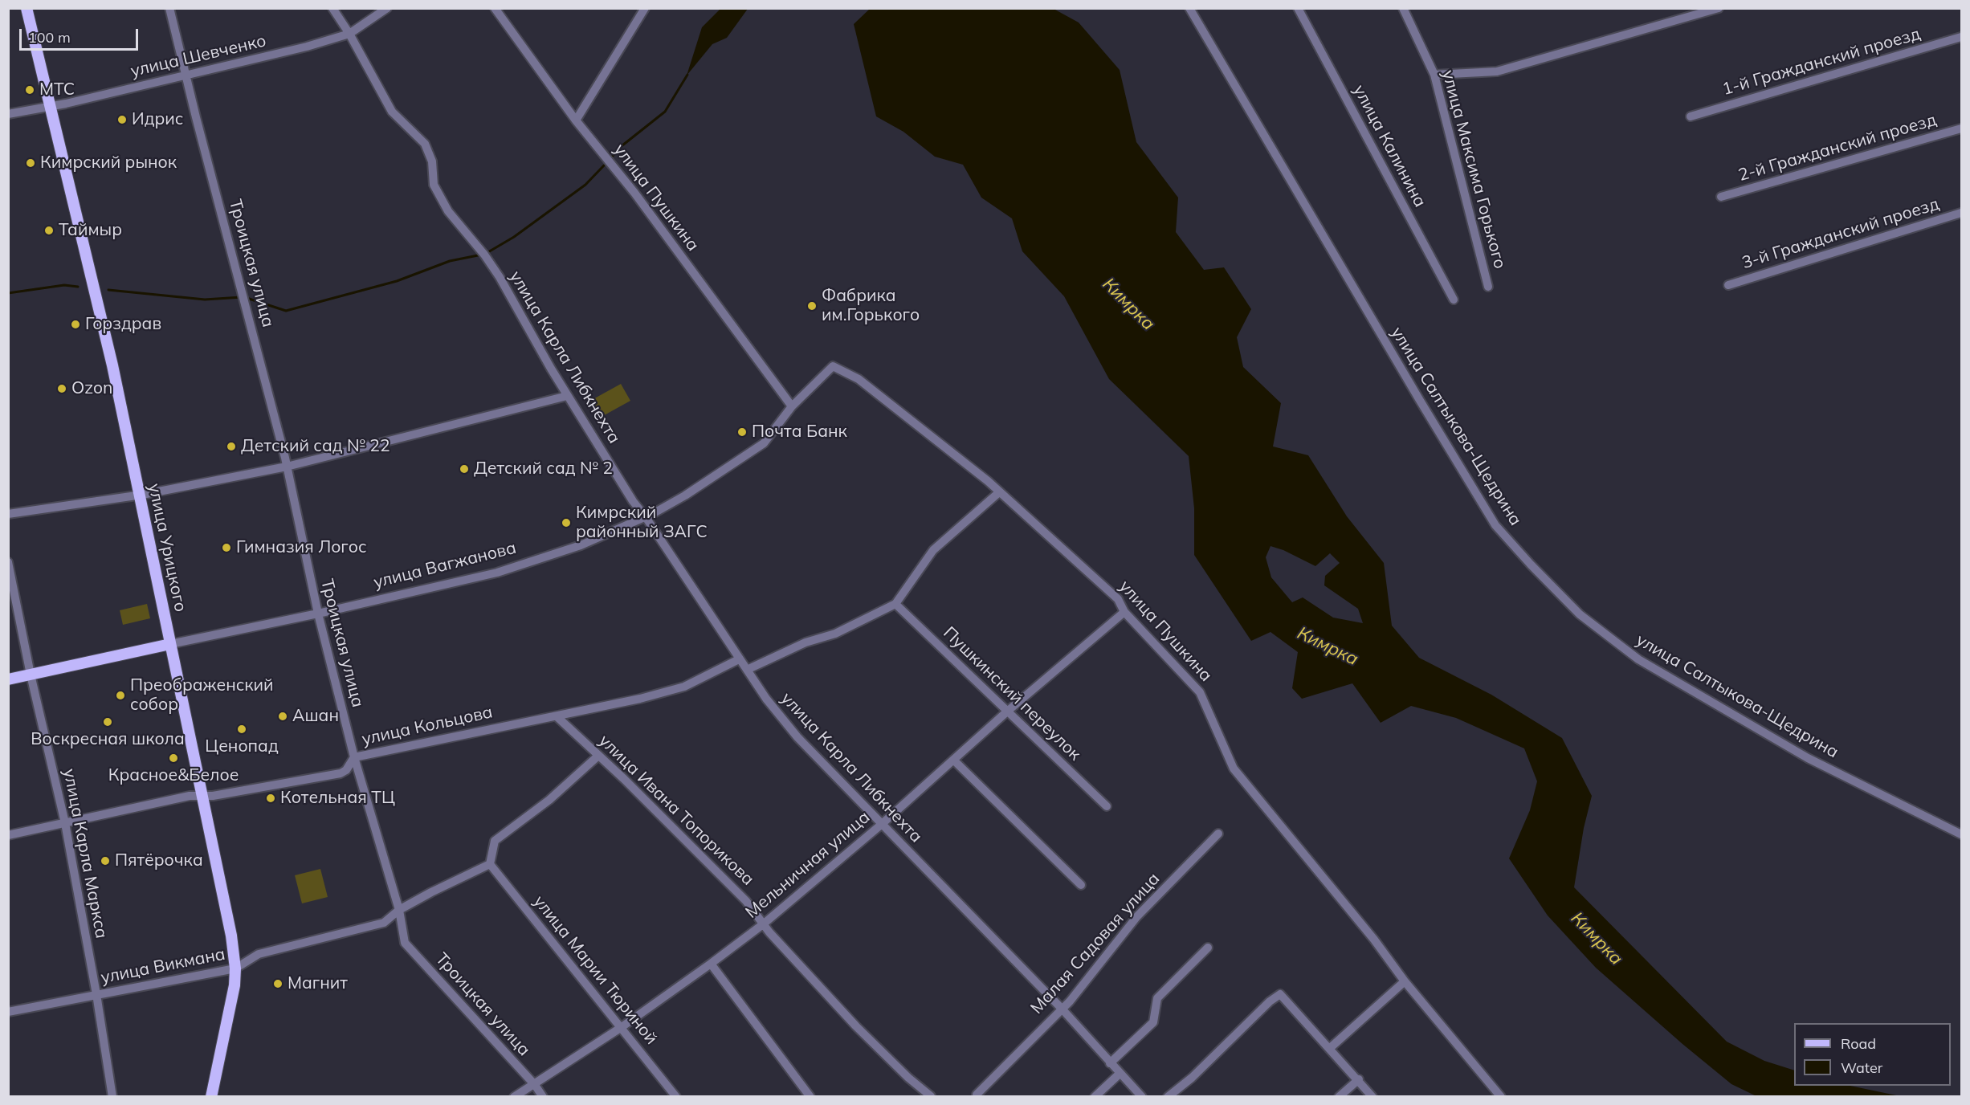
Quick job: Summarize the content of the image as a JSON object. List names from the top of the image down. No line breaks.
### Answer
{"streets":{"main road":["улица Урицкого","улица Вагжанова"],"street":["улица Шевченко","1-й Гражданский проезд","улица Калинина","2-й Гражданский проезд","улица Максима Горького","улица Пушкина","3-й Гражданский проезд","Троицкая улица","улица Карла Либкнехта","улица Салтыкова-Щедрина","Пушкинский переулок","улица Кольцова","улица Ивана Топорикова","улица Карла Маркса","Мельничная улица","Малая Садовая улица","улица Викмана","улица Марии Тюриной"]},"crossings":[["улица Шевченко","Троицкая улица"],["улица Шевченко","улица Карла Либкнехта"],["улица Шевченко","улица Урицкого"],["улица Пушкина","улица Вагжанова"],["улица Пушкина","Мельничная улица"],["Троицкая улица","улица Вагжанова"],["Троицкая улица","улица Кольцова"],["Троицкая улица","Мельничная улица"],["Троицкая улица","улица Викмана"],["улица Карла Либкнехта","улица Вагжанова"],["улица Карла Либкнехта","улица Кольцова"],["улица Карла Либкнехта","Мельничная улица"],["улица Карла Либкнехта","Малая Садовая улица"],["улица Урицкого","улица Вагжанова"],["улица Урицкого","улица Кольцова"],["улица Урицкого","улица Викмана"],["улица Вагжанова","улица Карла Маркса"],["Пушкинский переулок","Мельничная улица"],["улица Кольцова","улица Ивана Топорикова"],["улица Кольцова","улица Карла Маркса"],["улица Ивана Топорикова","Мельничная улица"],["улица Карла Маркса","улица Викмана"],["Мельничная улица","улица Марии Тюриной"],["улица Викмана","улица Марии Тюриной"]],"water":["Кимрка"],"places":["МТС","Идрис","Кимрский рынок","Таймыр","Фабрика им.Горького","Горздрав","Ozon","Почта Банк","Детский сад № 22","Детский сад № 2","Кимрский районный ЗАГС","Гимназия Логос","Преображенский собор","Ашан","Воскресная школа","Ценопад","Красное&Белое","Котельная ТЦ","Пятёрочка","Магнит"],"legend":["Road","Water"],"scale_bar":"100 m"}
